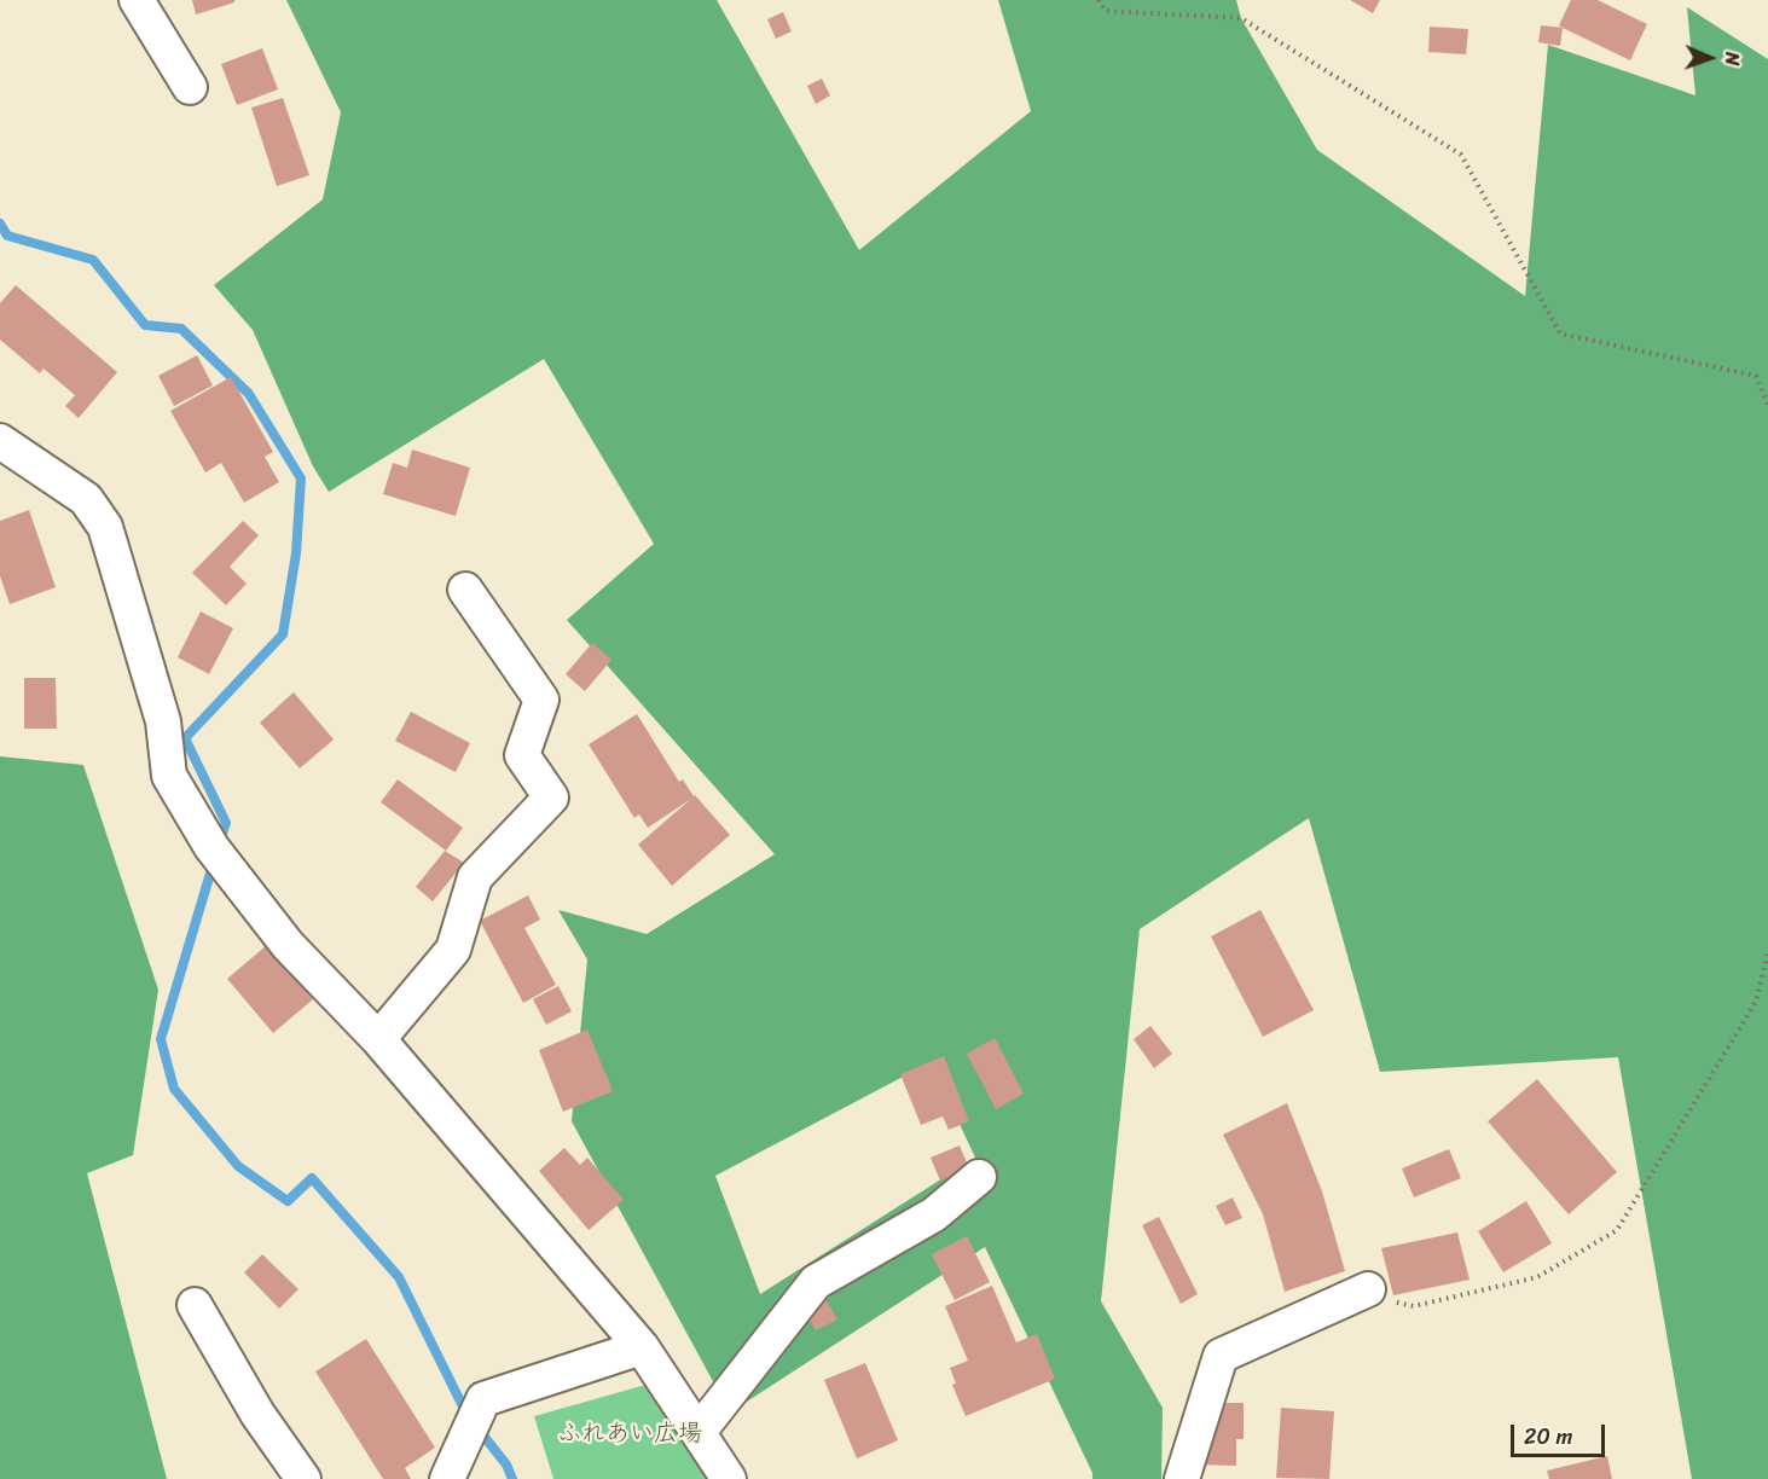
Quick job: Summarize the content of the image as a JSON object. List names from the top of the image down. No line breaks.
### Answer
{"parks":["ふれあい広場"],"scale_bar":"20 m","north":"right"}
